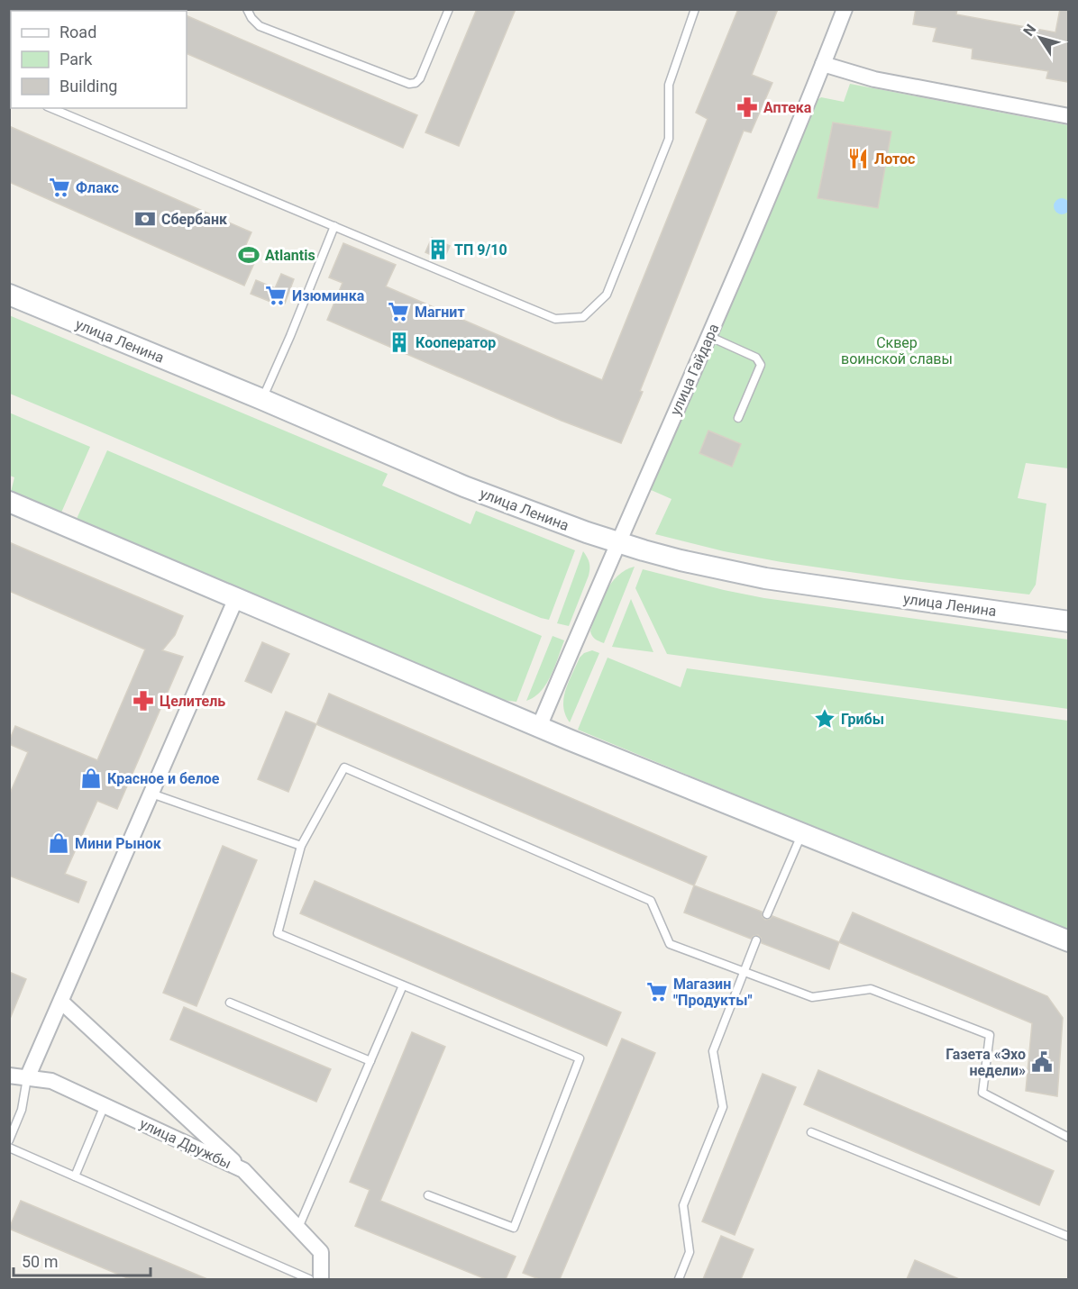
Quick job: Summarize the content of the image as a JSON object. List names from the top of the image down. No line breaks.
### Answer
{"streets":{"street":["улица Ленина","улица Гайдара","улица Дружбы"]},"crossings":[["улица Ленина","улица Гайдара"]],"parks":["Сквер воинской славы"],"places":{"pharmacy":["Аптека","Целитель"],"restaurant":["Лотос"],"supermarket":["Флакс","Изюминка","Магнит","Магазин \"Продукты\""],"bank":["Сбербанк"],"building":["ТП 9/10","Кооператор"],"sports":["Atlantis"],"place":["Грибы"],"shop":["Красное и белое","Мини Рынок"],"public building":["Газета «Эхо недели»"]},"legend":["Road","Park","Building"],"scale_bar":"50 m","north":"top left"}
